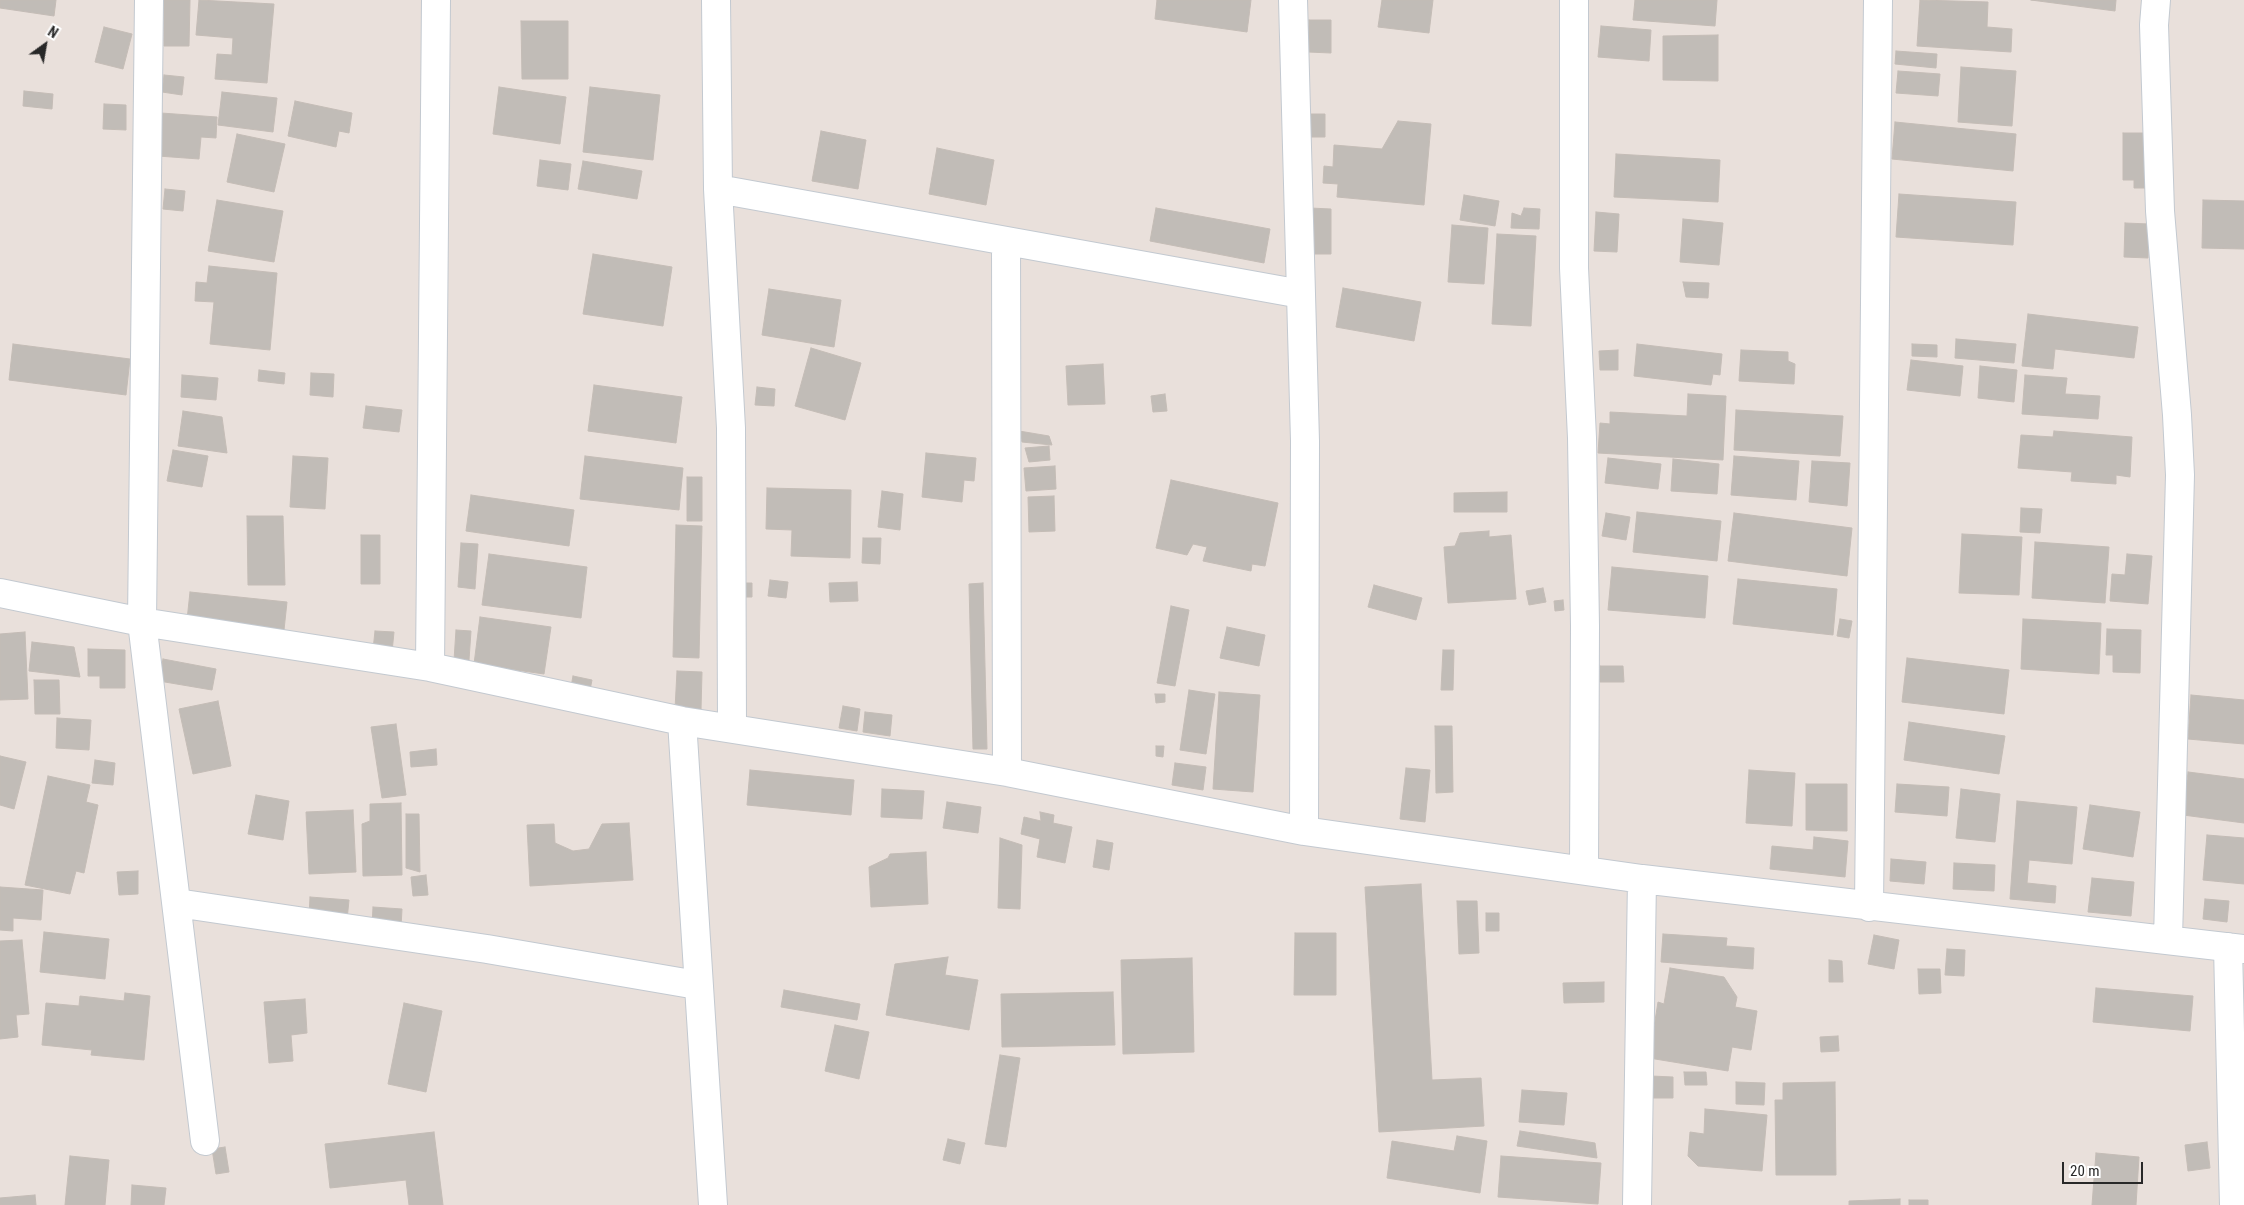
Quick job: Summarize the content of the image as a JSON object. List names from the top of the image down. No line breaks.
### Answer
{"scale_bar":"20 m","north":"top right"}
